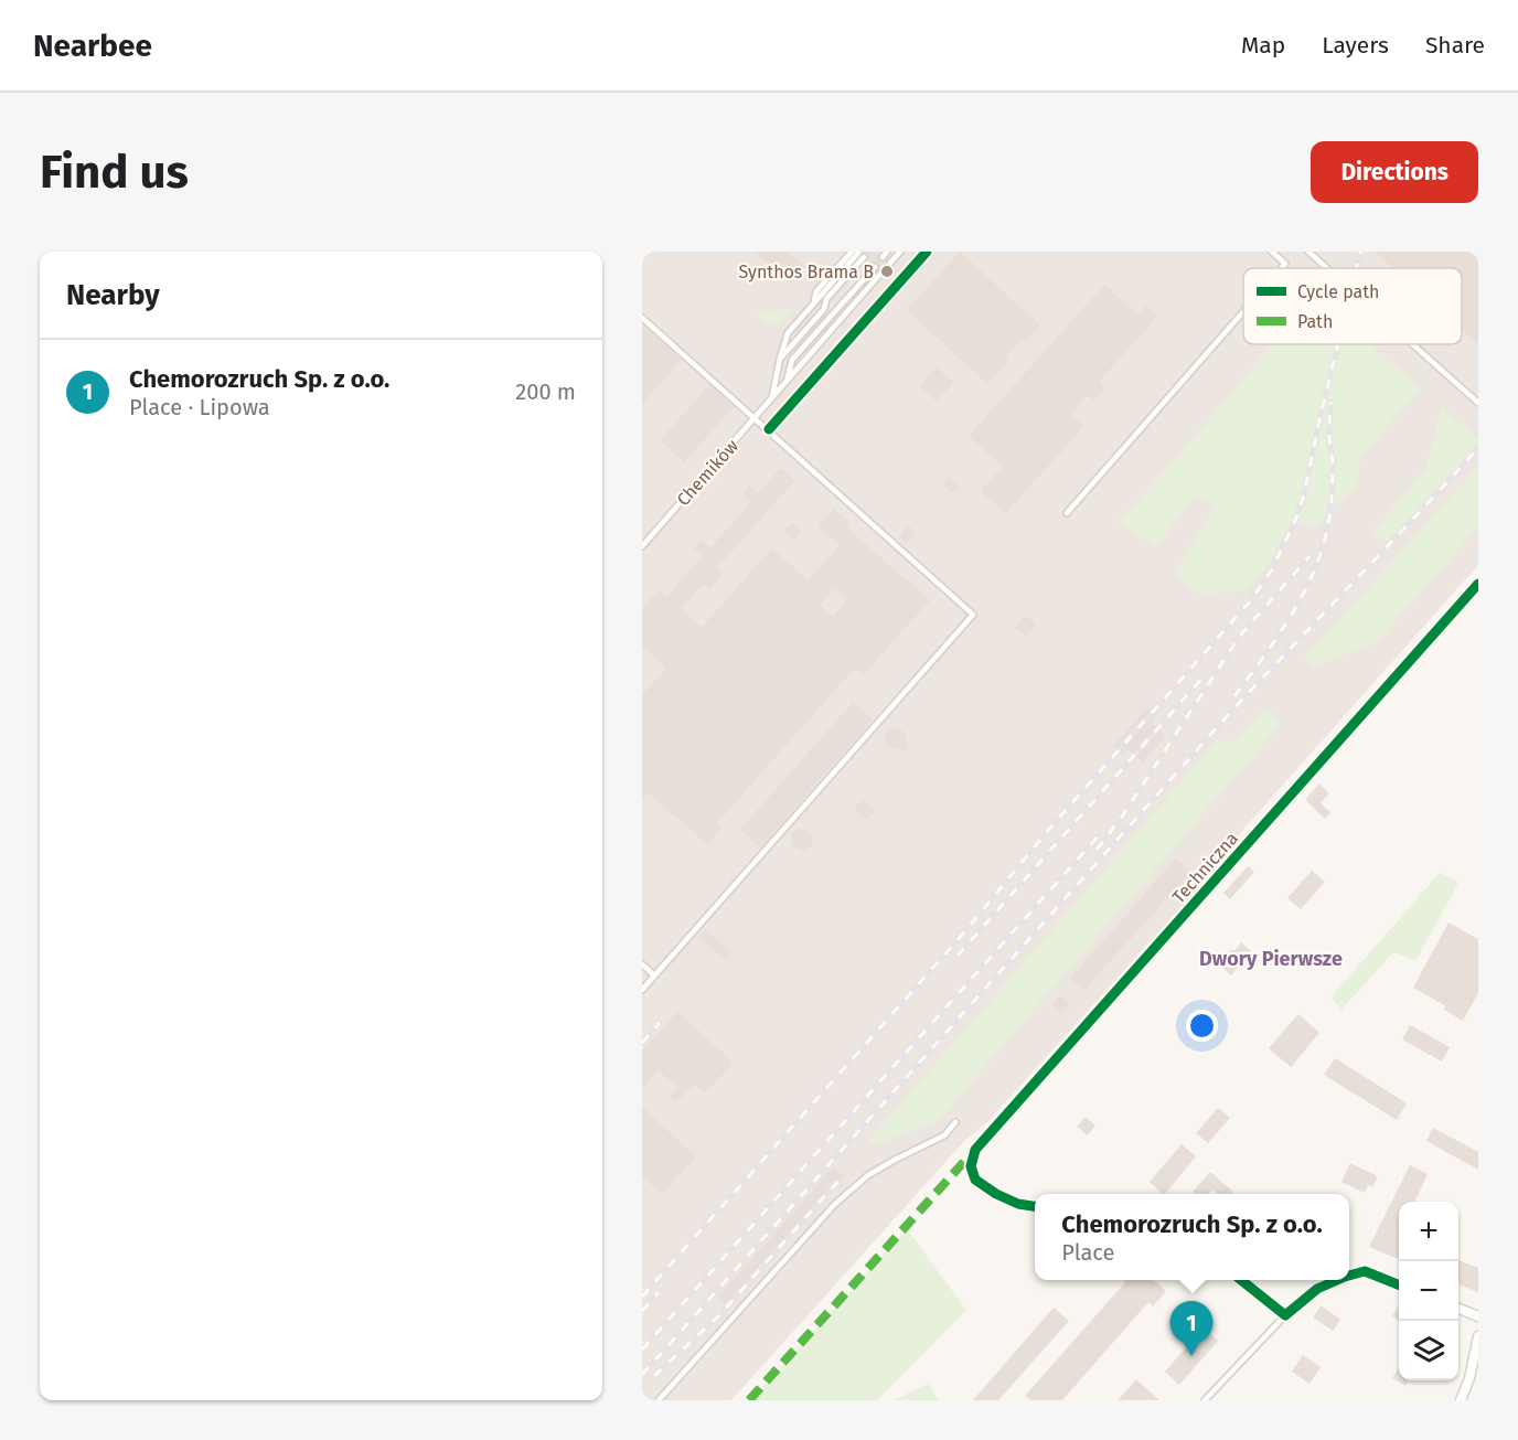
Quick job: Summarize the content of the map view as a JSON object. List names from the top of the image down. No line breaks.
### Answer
{"streets":{"street":["Techniczna"],"lane":["Chemików"]},"districts":["Dwory Pierwsze"],"places":["Synthos Brama B"],"legend":["Cycle path","Path"],"page":{"header":"Nearbee","nav":["Map","Layers","Share"],"buttons":"Directions","title":"Find us","heading":"Nearby","list":[{"mark":"1","name":"Chemorozruch Sp. z o.o.","note":"Place · Lipowa","value":"200 m"}],"popup":["Chemorozruch Sp. z o.o.","Place"],"map_buttons":["+","−"],"pins":"1"}}
